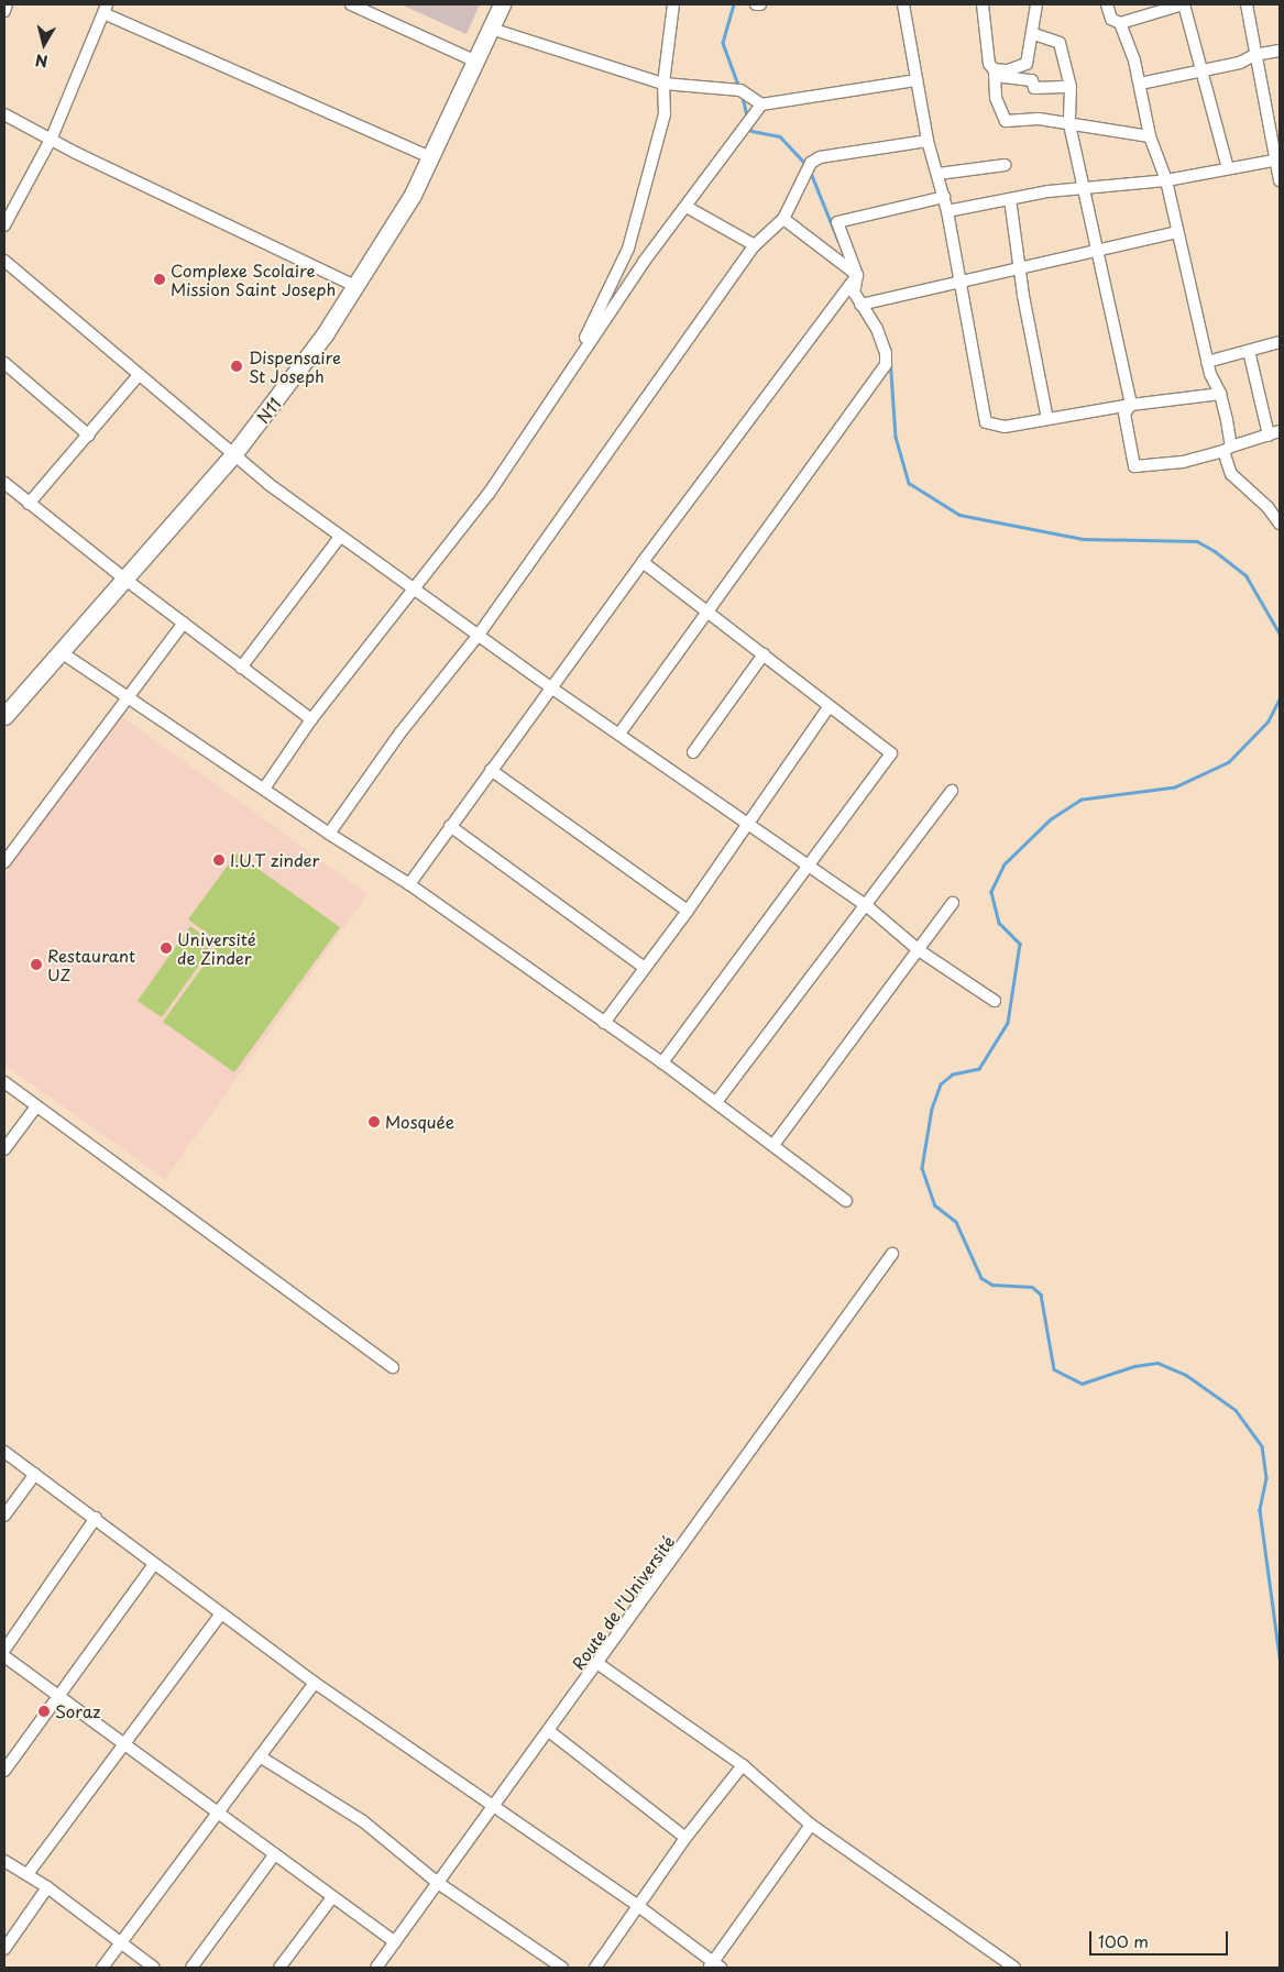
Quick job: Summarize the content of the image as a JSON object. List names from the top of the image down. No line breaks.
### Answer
{"streets":{"main road":["N11"],"street":["Route de l'Université"]},"places":["Complexe Scolaire Mission Saint Joseph","Dispensaire St Joseph","I.U.T zinder","Université de Zinder","Restaurant UZ","Mosquée","Soraz"],"scale_bar":"100 m","north":"bottom"}
